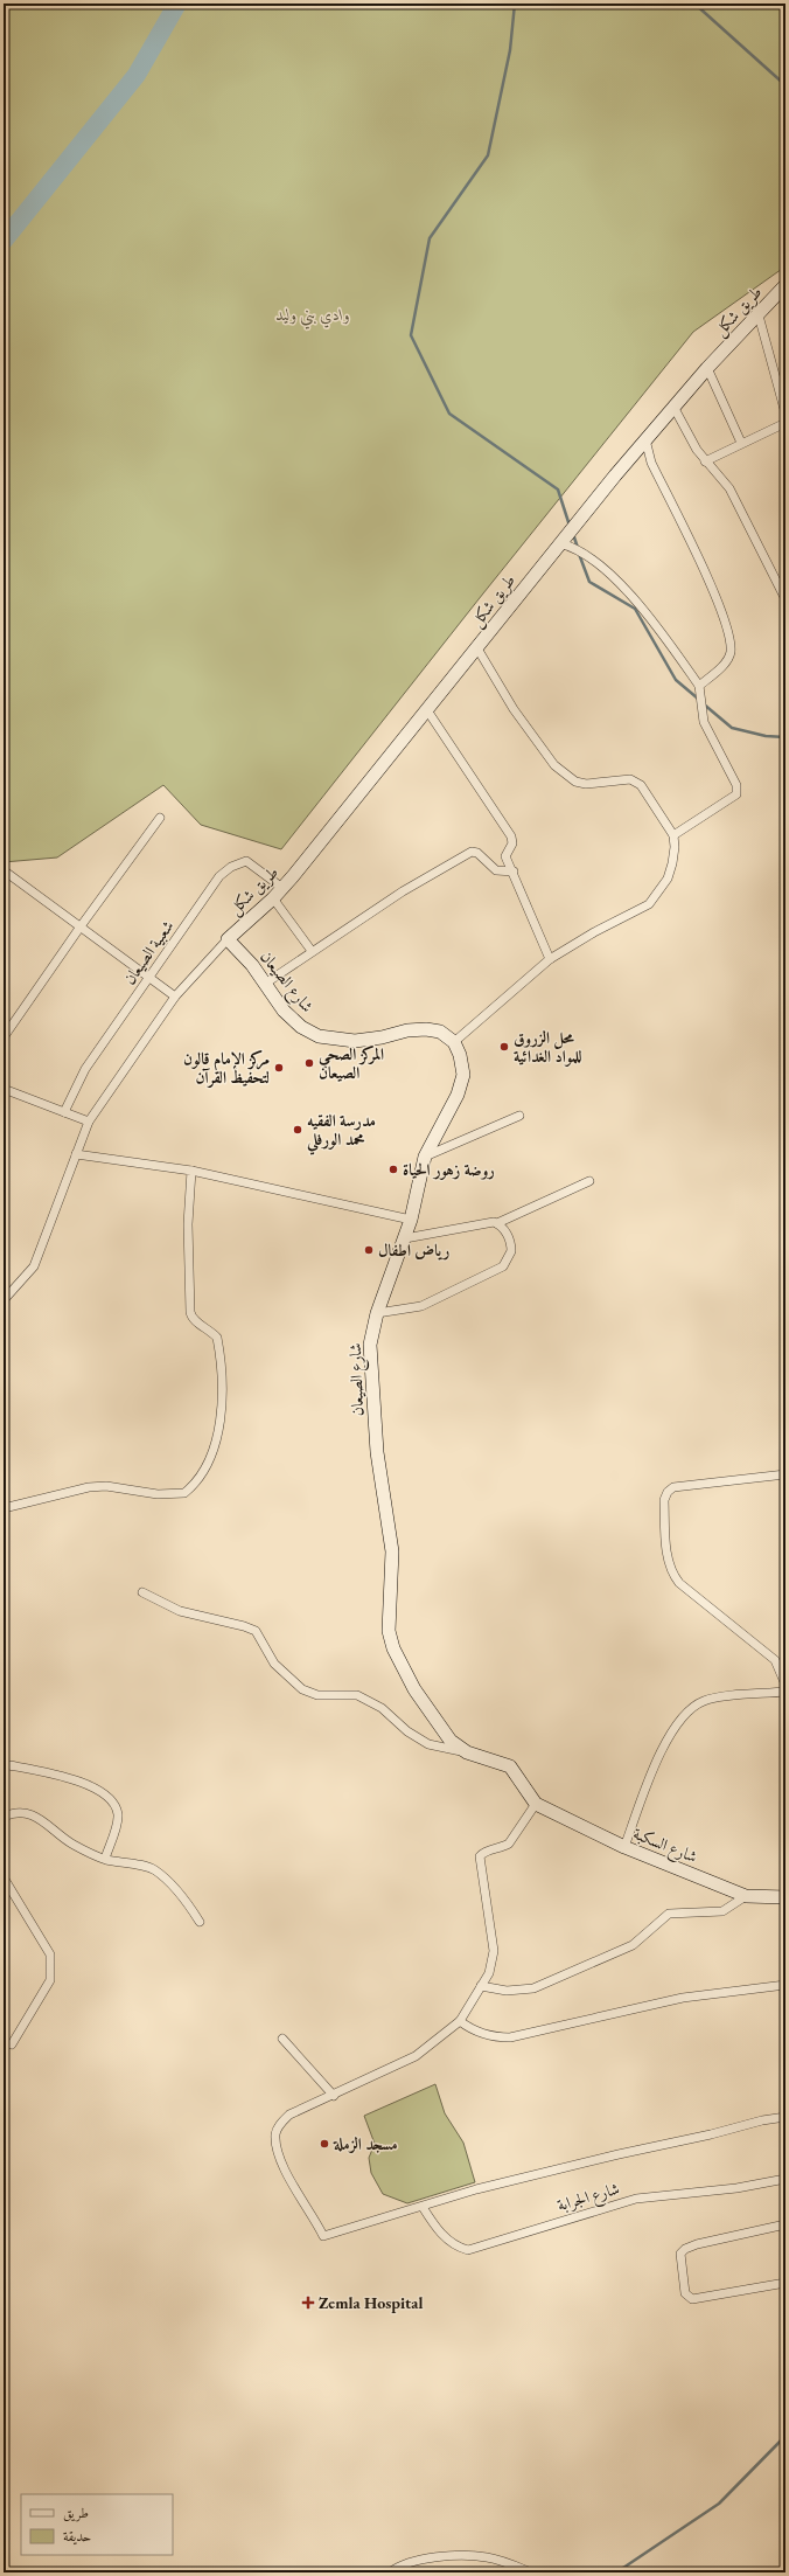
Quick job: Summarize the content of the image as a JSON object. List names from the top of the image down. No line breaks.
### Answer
{"streets":{"main road":["طريق شكل","شارع الصيعان","شارع السكبة"],"street":["شعبية الصيعان","شارع الجرابة"]},"crossings":[["طريق شكل","شعبية الصيعان"],["طريق شكل","شارع الصيعان"],["شارع الصيعان","شارع السكبة"]],"parks":["وادي بني وليد"],"places":{"other":["محل الزروق للمواد الغدائية","المركز الصحي الصيعان","مركز الإمام قالون لتحفيظ القرآن","مدرسة الفقيه محمد الورفلي","روضة زهور الحياة","رياض اطفال","مسجد الزملة"],"health":["Zemla Hospital"]},"legend":["طريق","حديقة"]}
